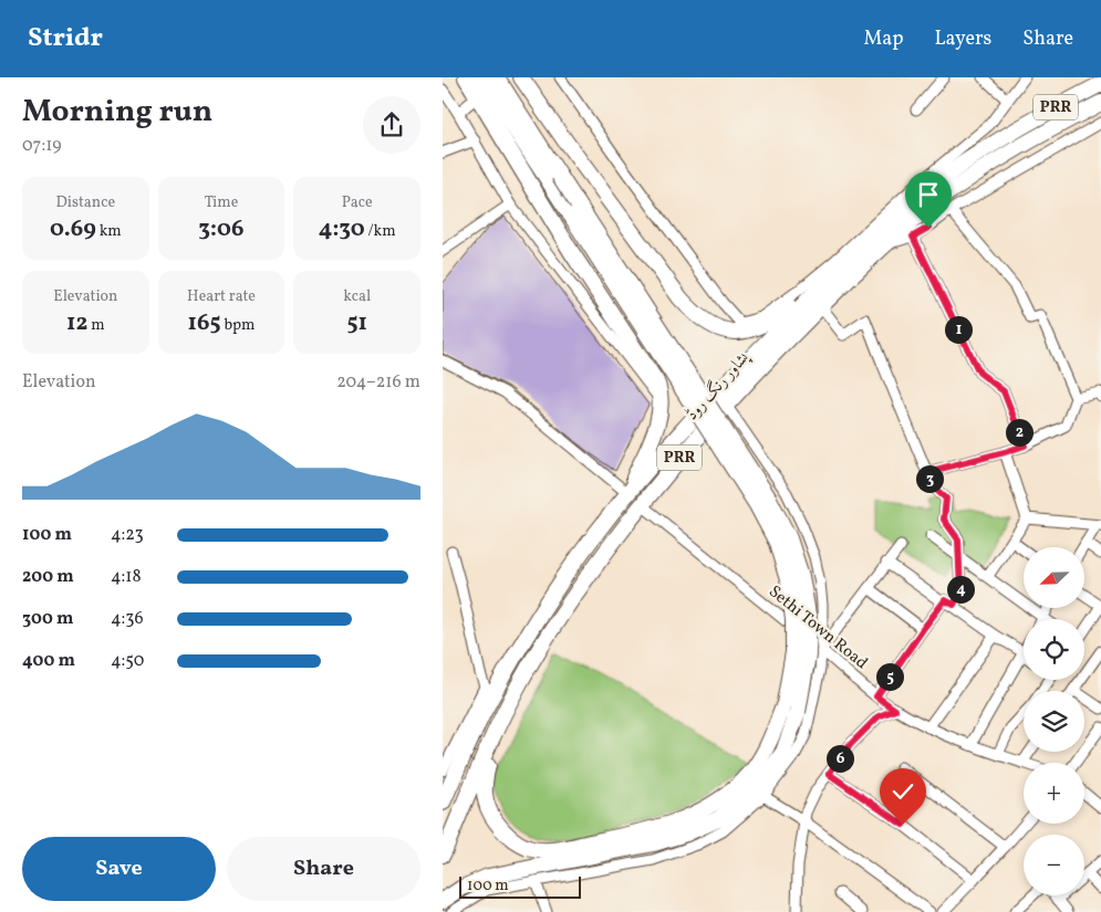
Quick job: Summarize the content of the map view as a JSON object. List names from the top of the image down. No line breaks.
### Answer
{"streets":{"highway":["PRR","پشاور رنگ روڈ"],"street":["Sethi Town Road"]},"crossings":[["پشاور رنگ روڈ","Sethi Town Road"]],"scale_bar":"100 m","north":"bottom left","page":{"header":"Stridr","nav":["Map","Layers","Share"],"heading":["Morning run","07:19"],"stats":[["Distance","0.69 km"],["Time","3:06"],["Pace","4:30 /km"],["Elevation","12 m"],["Heart rate","165 bpm"],["kcal","51"]],"pins":["1","2","3","4","5","6"],"chart":["Elevation","204–216 m"],"list":[{"name":"100 m","note":"4:23"},{"name":"200 m","note":"4:18"},{"name":"300 m","note":"4:36"},{"name":"400 m","note":"4:50"}],"map_buttons":["+","−"],"buttons":["Save","Share"],"scale":"100 m"}}
